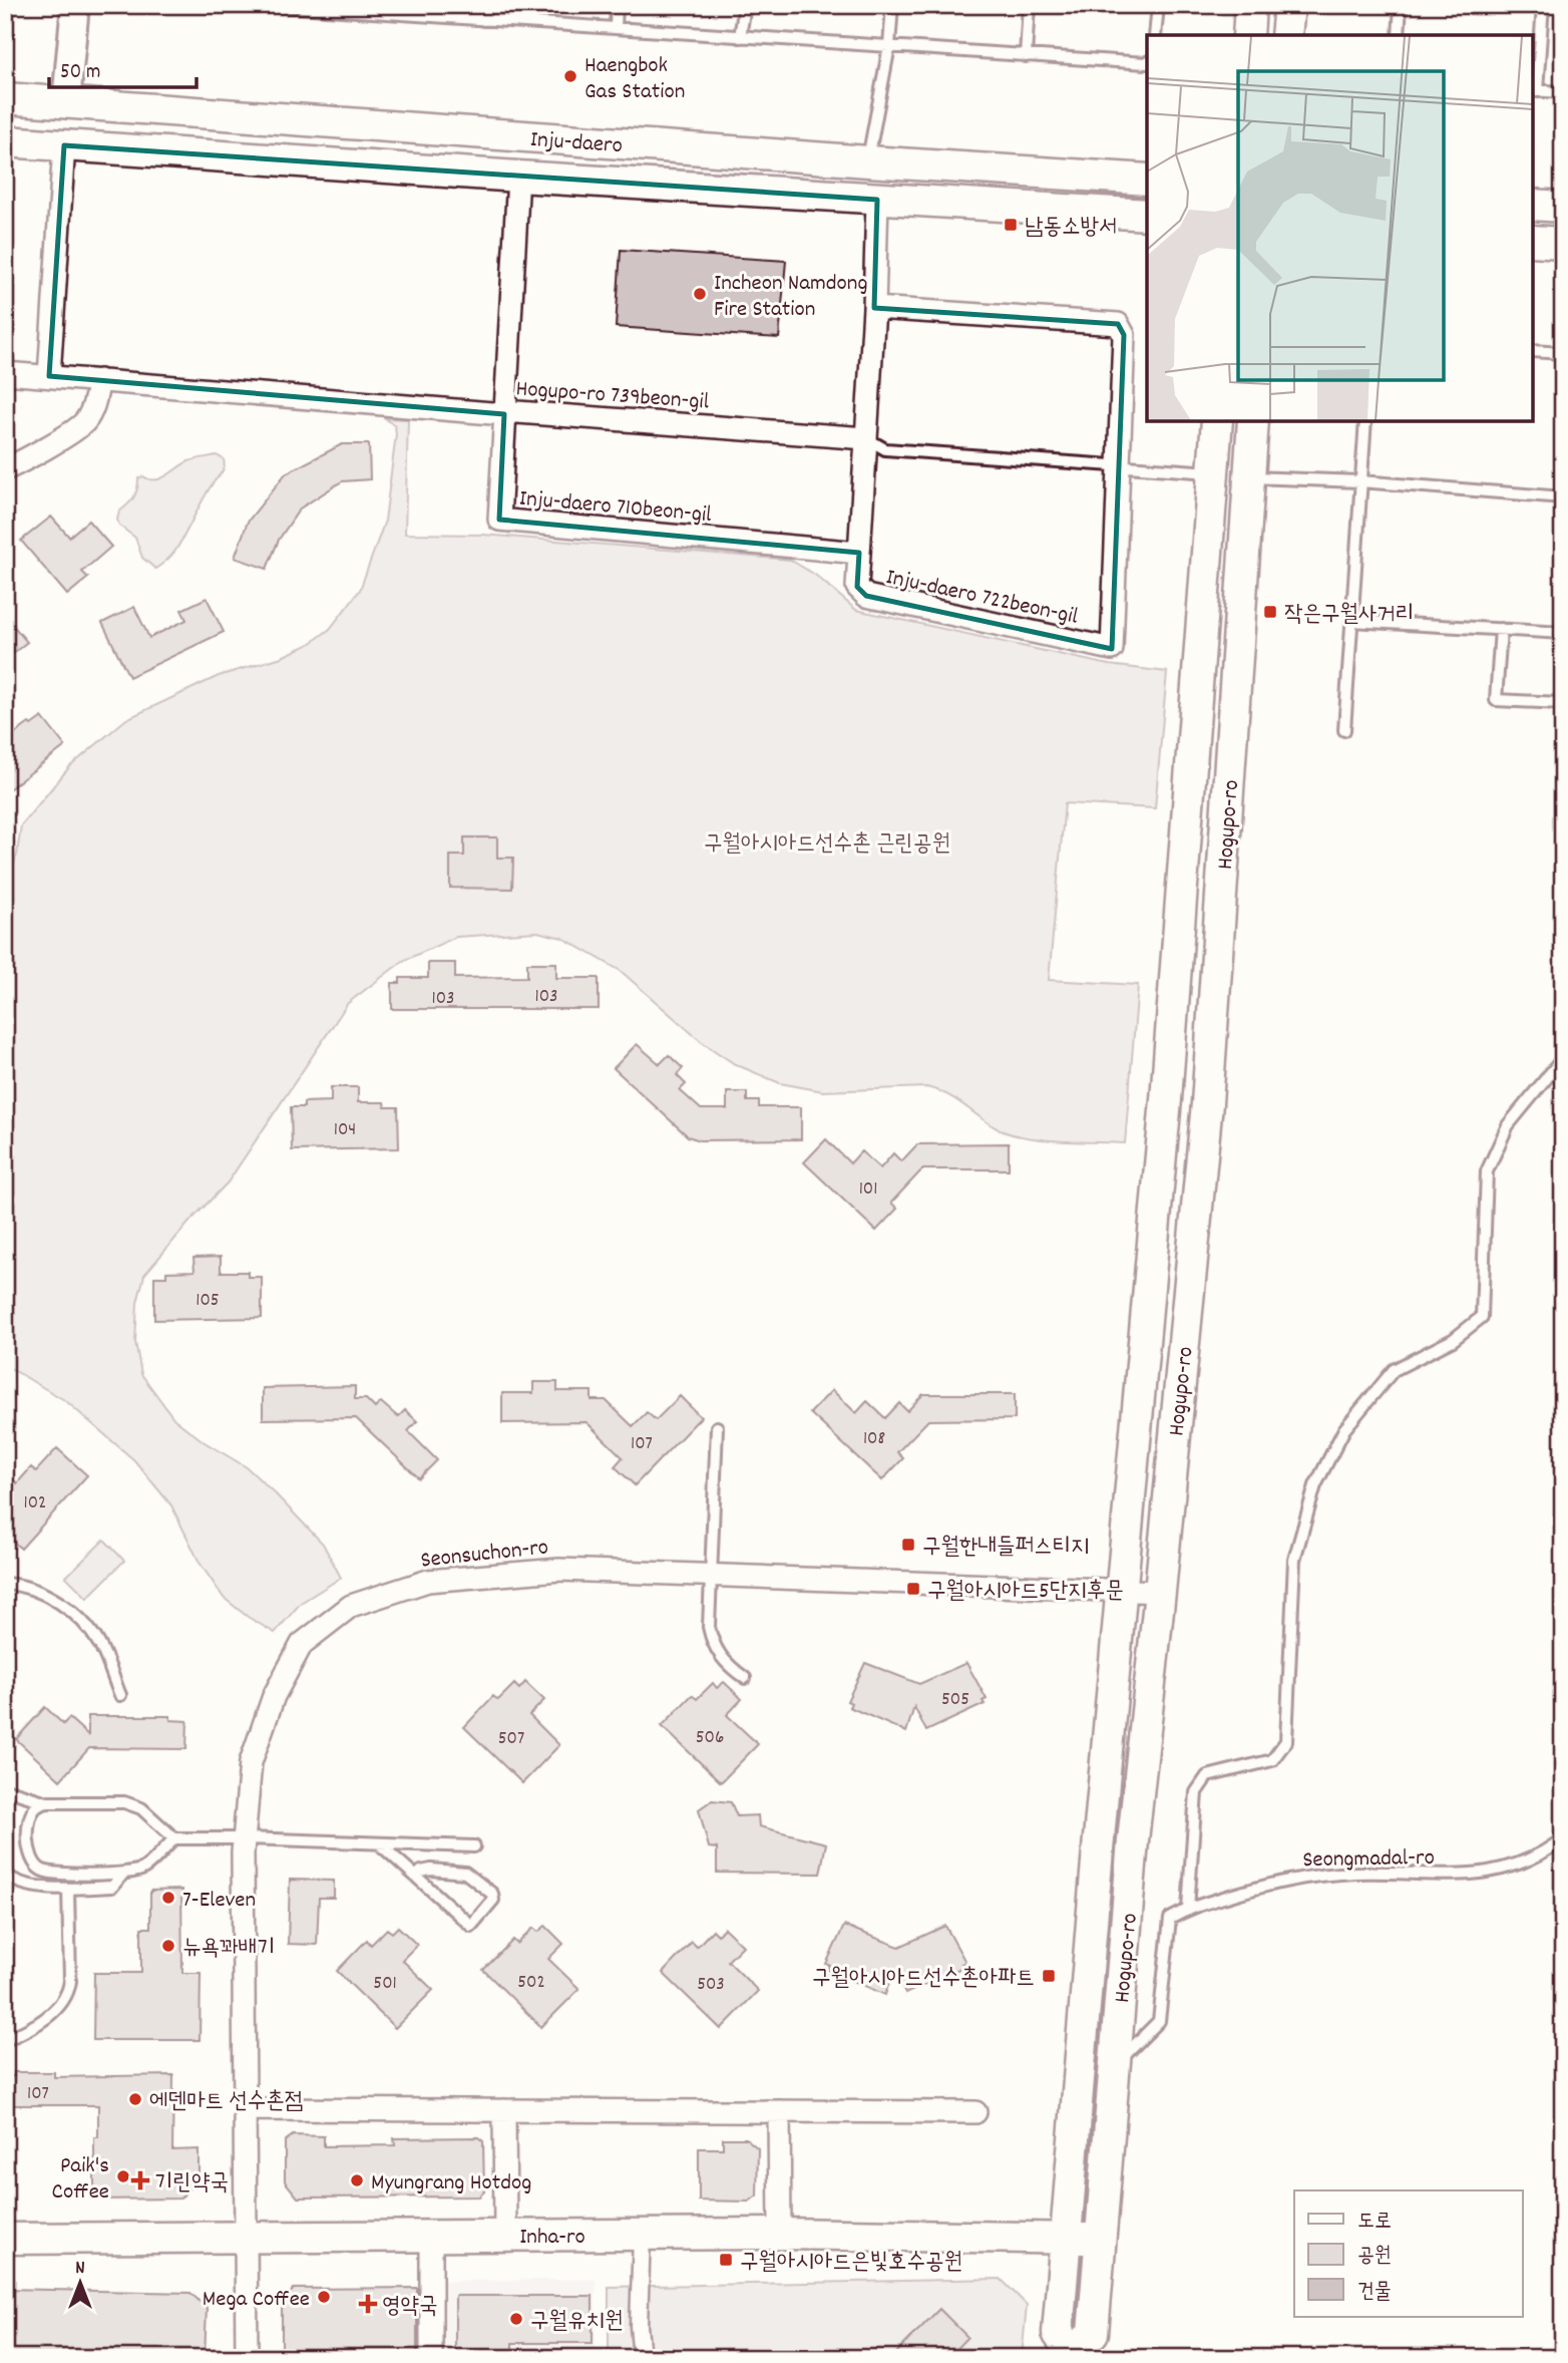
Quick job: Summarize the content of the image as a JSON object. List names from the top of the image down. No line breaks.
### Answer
{"streets":{"main road":["Inju-daero","Hogupo-ro","Inha-ro"],"street":["Hogupo-ro 739beon-gil","Inju-daero 710beon-gil","Inju-daero 722beon-gil","Seonsuchon-ro"],"lane":["Seongmadal-ro"]},"crossings":[["Inju-daero","Inju-daero 710beon-gil"],["Inju-daero","Inju-daero 722beon-gil"],["Hogupo-ro 739beon-gil","Inju-daero 710beon-gil"],["Hogupo-ro 739beon-gil","Inju-daero 722beon-gil"],["Hogupo-ro 739beon-gil","Hogupo-ro"],["Inju-daero 710beon-gil","Inju-daero 722beon-gil"],["Hogupo-ro","Seonsuchon-ro"],["Hogupo-ro","Inha-ro"],["Seonsuchon-ro","Inha-ro"]],"parks":["구월아시아드선수촌 근린공원"],"places":{"other":["Haengbok Gas Station","Incheon Namdong Fire Station","7-Eleven","뉴욕꽈배기","에덴마트 선수촌점","Paik's Coffee","Myungrang Hotdog","Mega Coffee","구월유치원"],"transit":["남동소방서","작은구월사거리","구월한내들퍼스티지","구월아시아드5단지후문","구월아시아드선수촌아파트","구월아시아드은빛호수공원"],"health":["기린약국","영약국"]},"house_numbers":["103","103","104","101","105","108","107","102","505","506","507","502","501","503","107"],"legend":["도로","공원","건물"],"scale_bar":"50 m","north":"top"}
